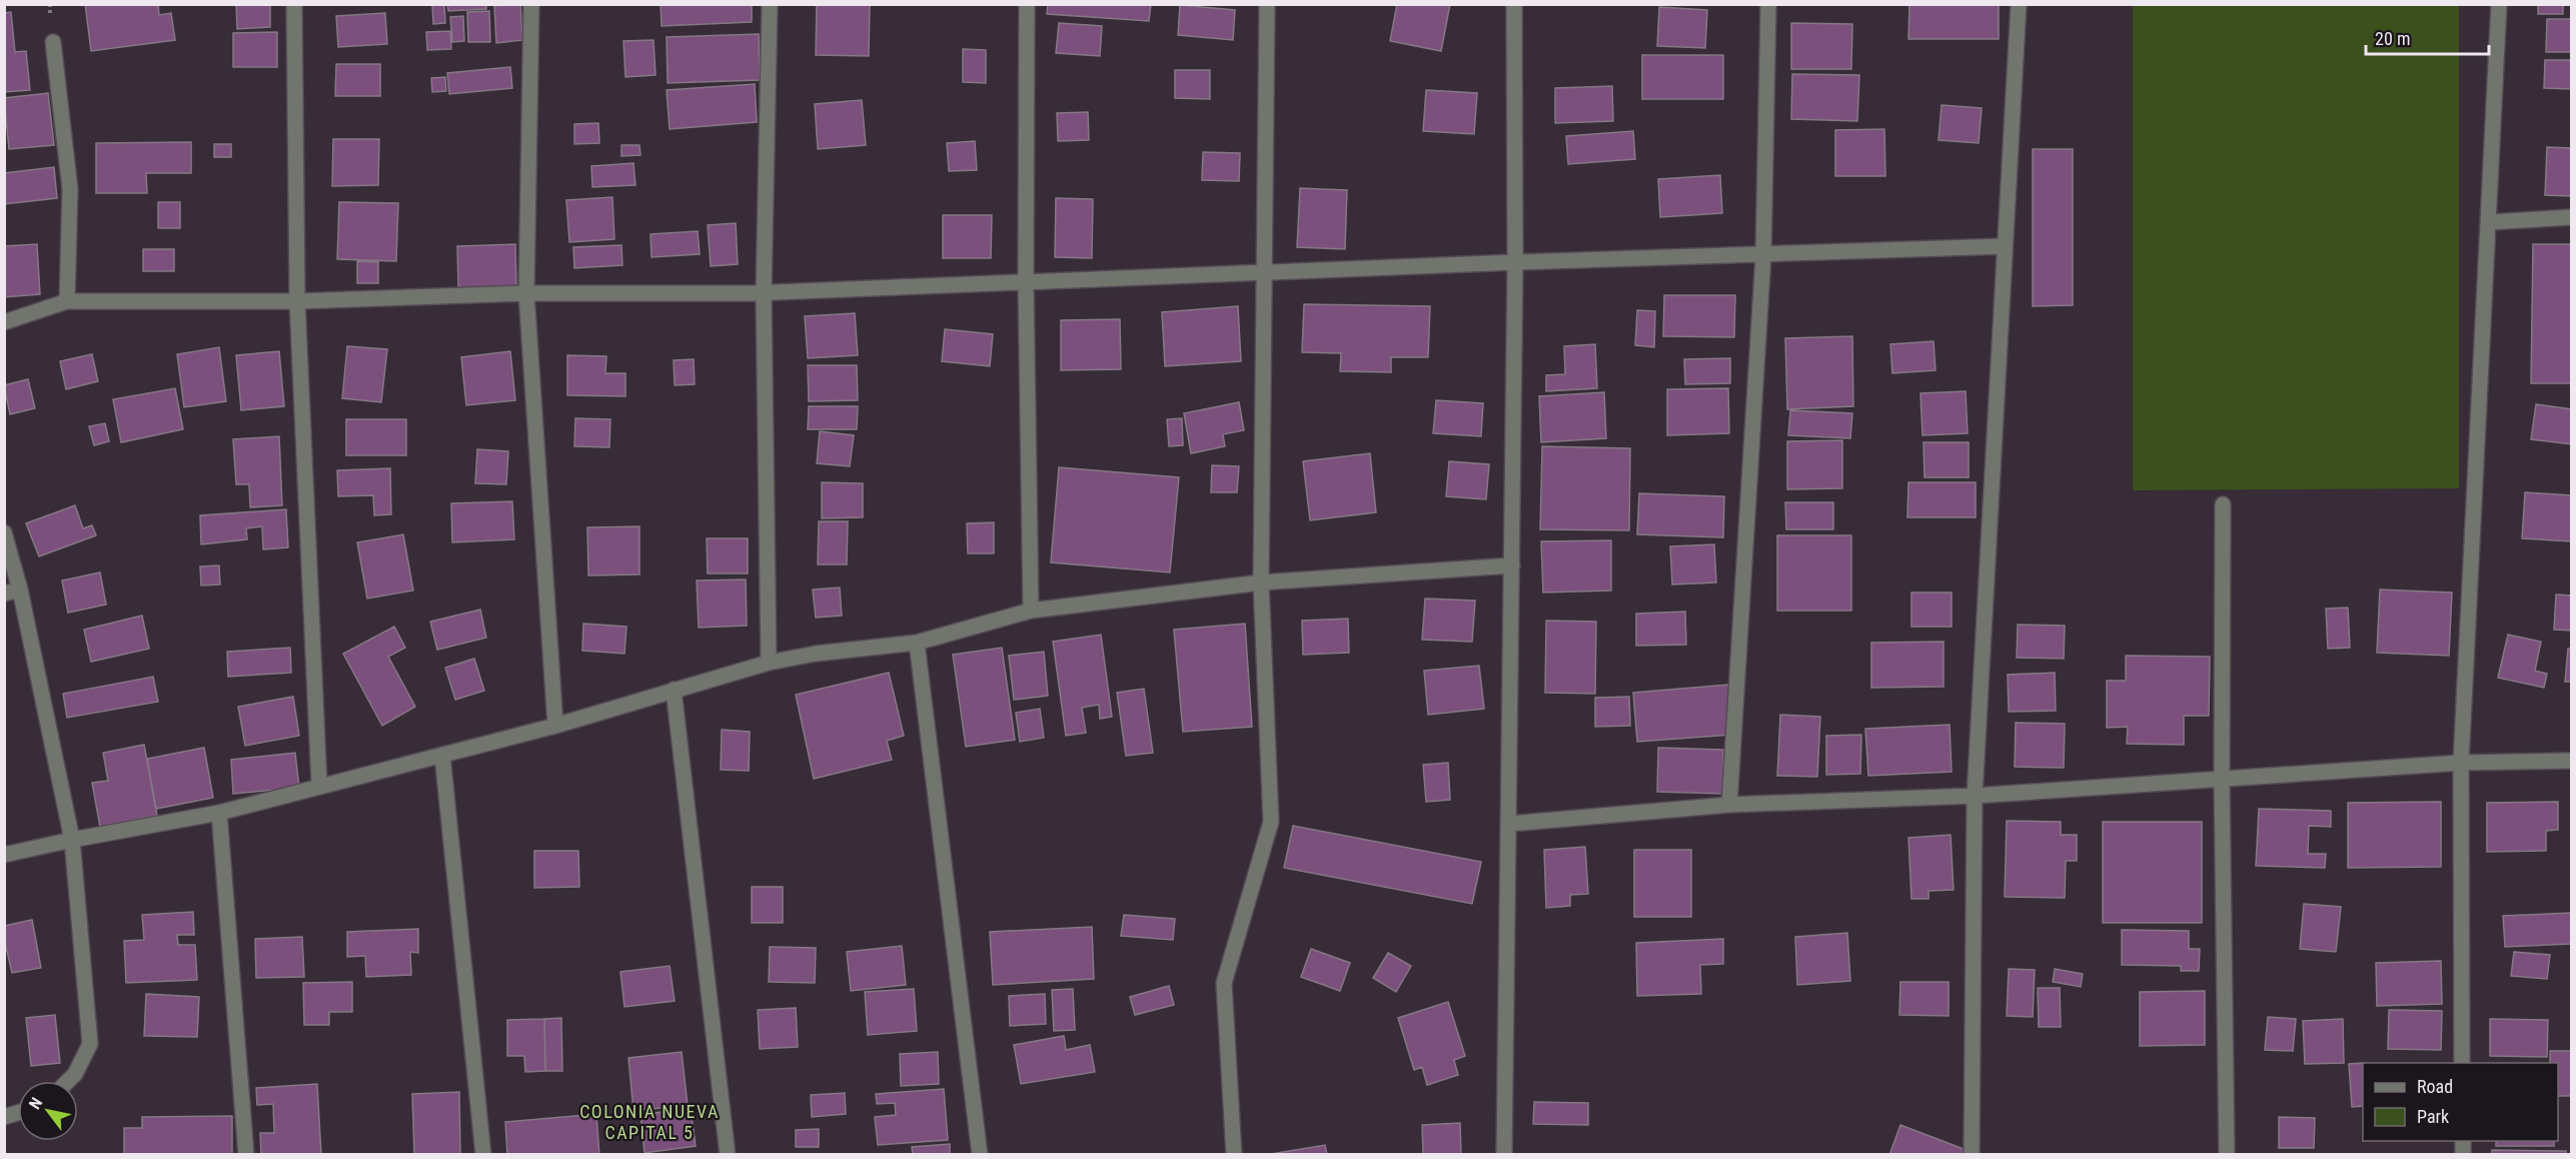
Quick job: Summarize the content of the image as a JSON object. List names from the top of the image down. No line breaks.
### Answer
{"districts":["COLONIA NUEVA CAPITAL 5"],"legend":["Road","Park"],"scale_bar":"20 m","north":"top left"}
